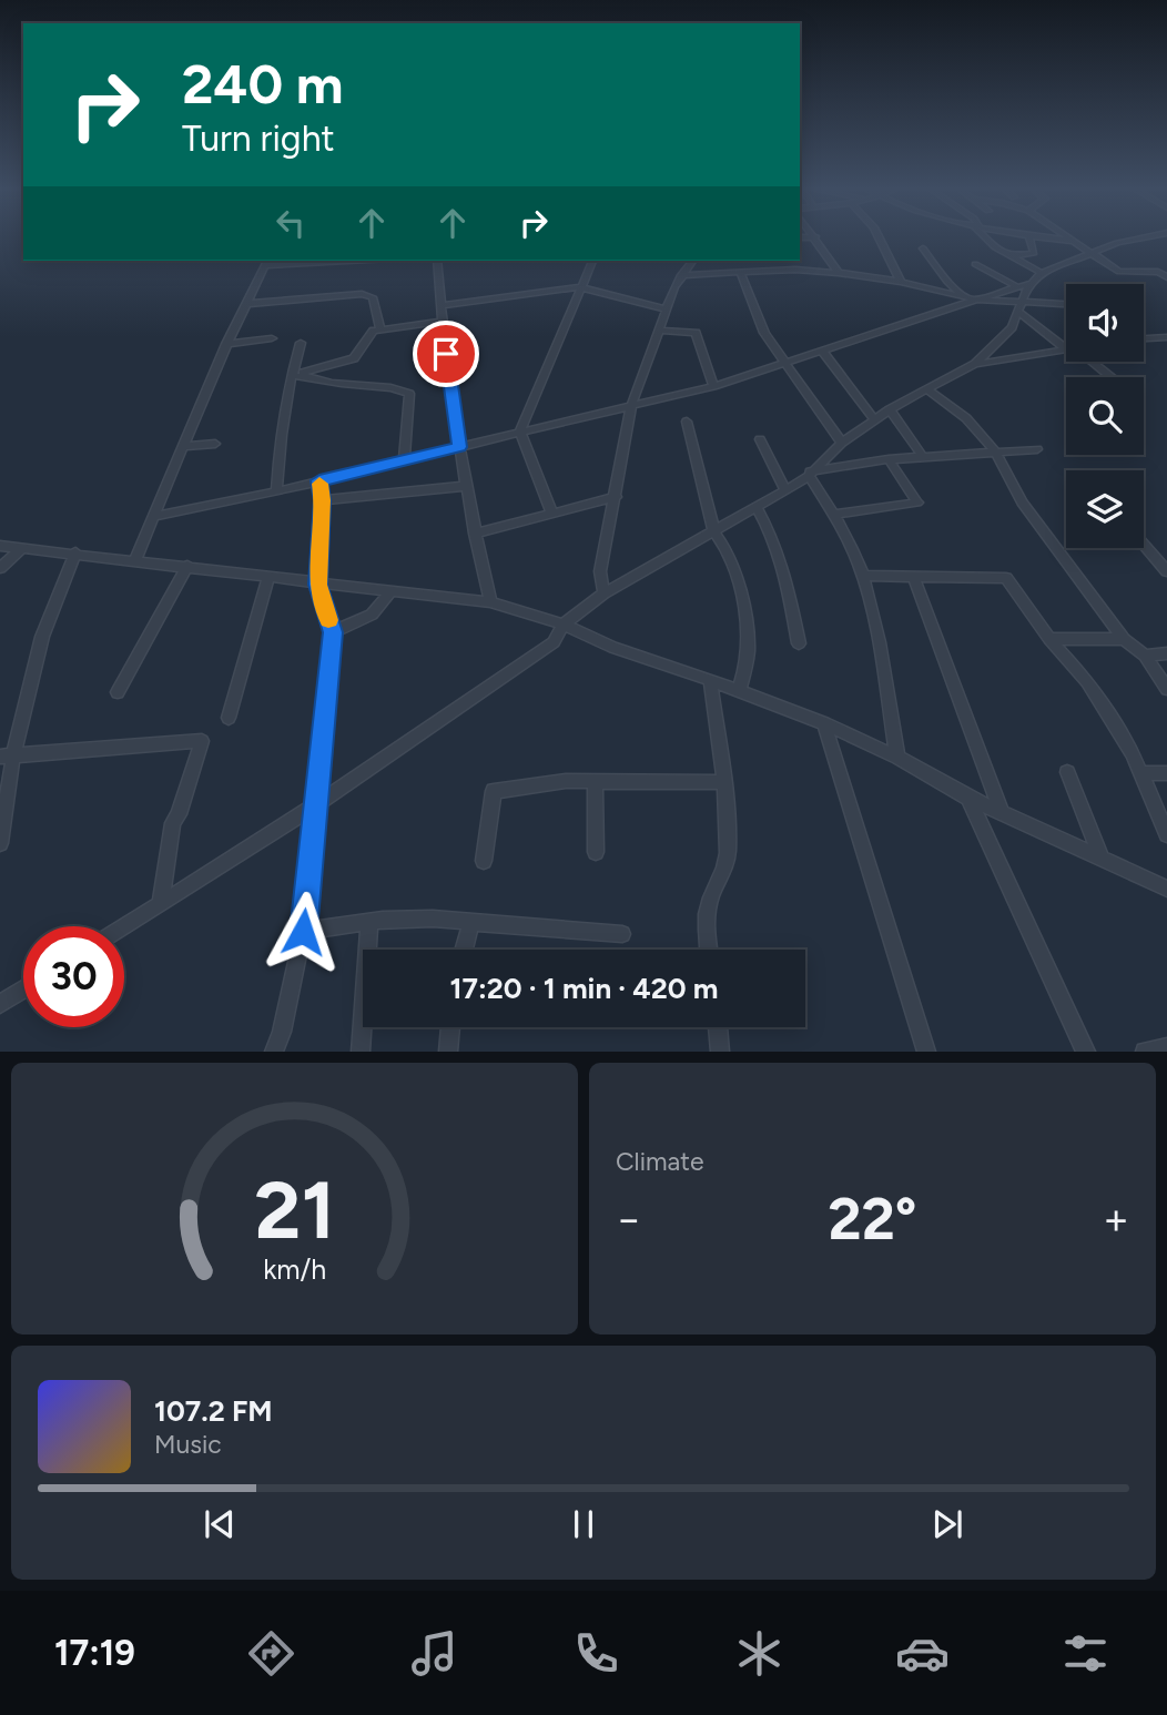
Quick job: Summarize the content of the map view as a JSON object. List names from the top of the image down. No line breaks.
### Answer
{"page":{"turn":["240 m","Turn right"],"limit":"30","trip":"17:20 · 1 min · 420 m","tile":"Climate","heat":["−","22°","+"],"song":["107.2 FM","Music"],"tabs":"17:19","gauge":["21","km/h"]}}
